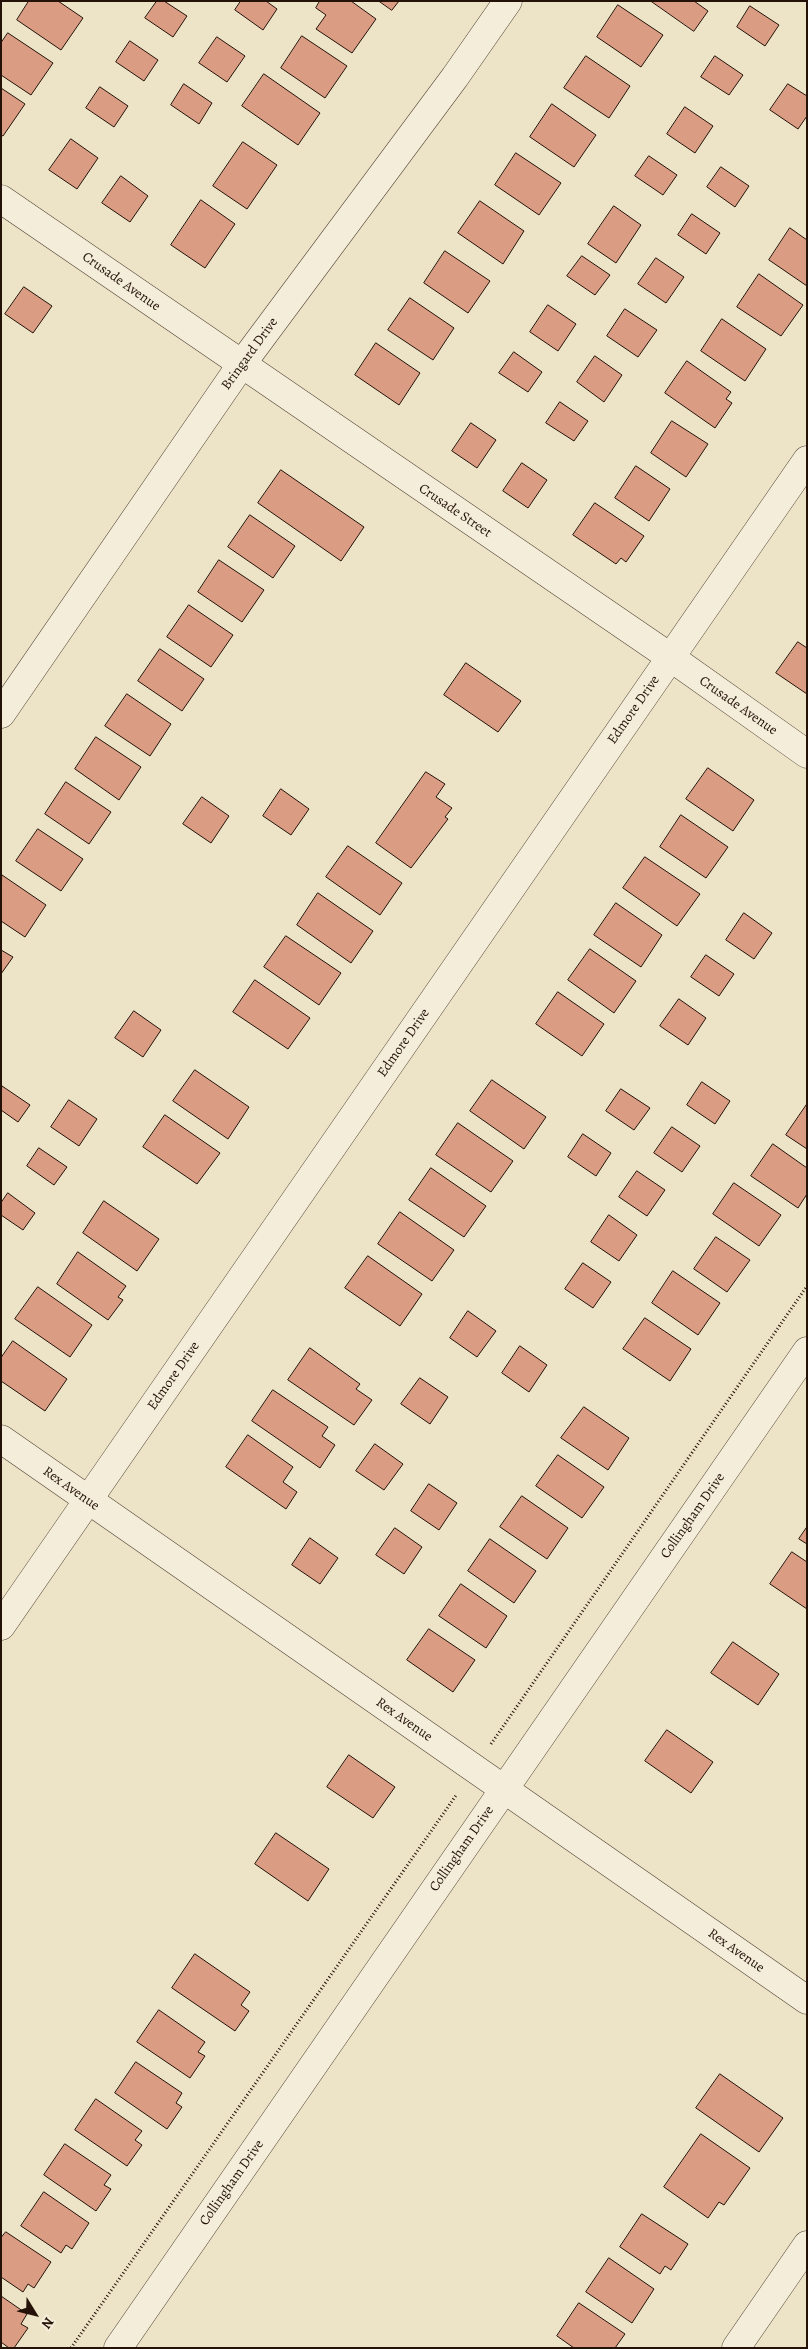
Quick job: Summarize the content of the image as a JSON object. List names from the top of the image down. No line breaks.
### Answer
{"streets":{"street":["Crusade Avenue","Bringard Drive","Crusade Street","Edmore Drive","Rex Avenue","Collingham Drive"]},"crossings":[["Crusade Avenue","Bringard Drive"],["Crusade Avenue","Crusade Street"],["Crusade Avenue","Edmore Drive"],["Bringard Drive","Crusade Street"],["Crusade Street","Edmore Drive"],["Edmore Drive","Rex Avenue"],["Rex Avenue","Collingham Drive"]],"north":"bottom right"}
